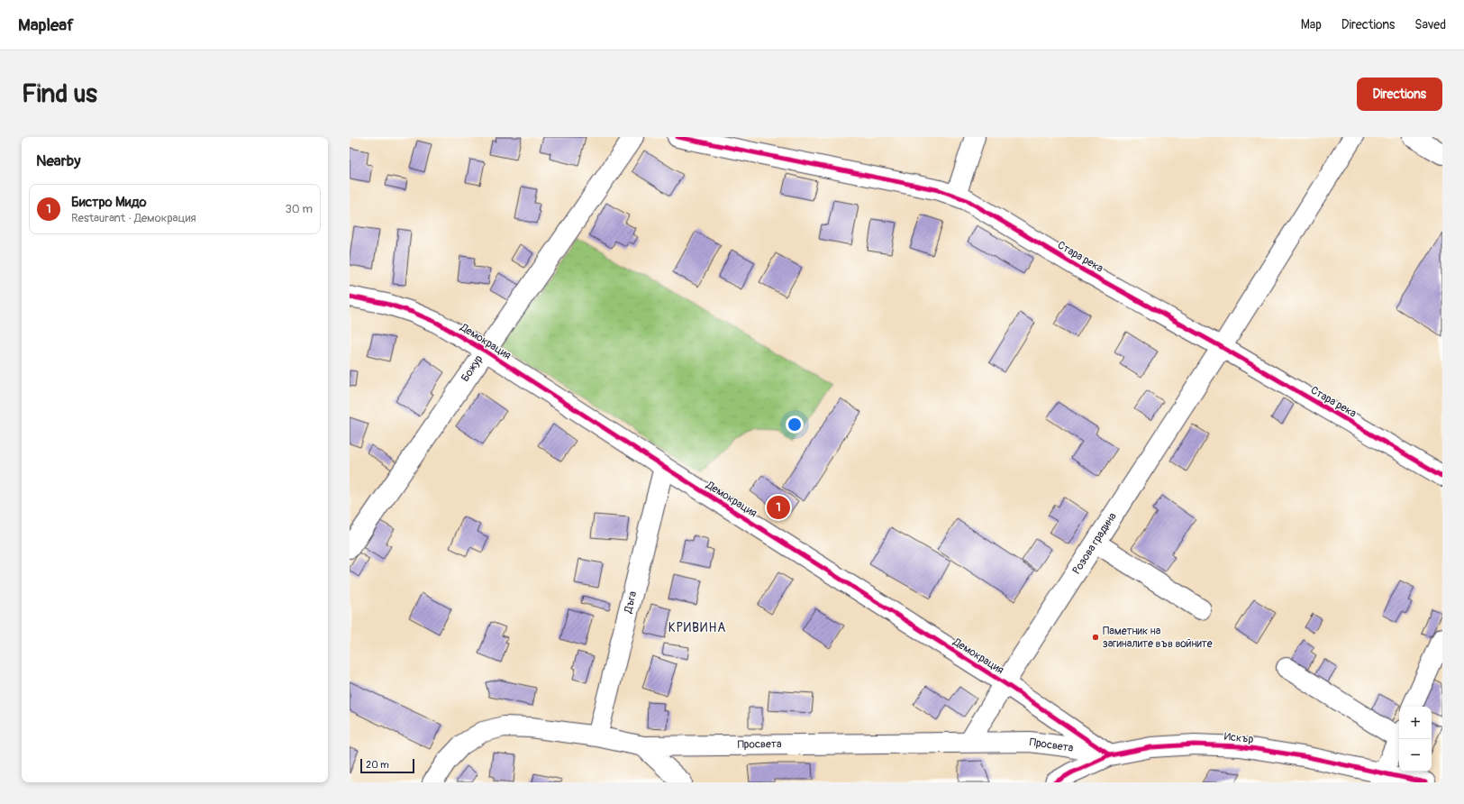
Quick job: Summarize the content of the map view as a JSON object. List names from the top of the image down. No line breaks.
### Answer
{"streets":{"street":["Стара река","Демокрация","Божур","Розова градина","Дъга","Искър","Просвета"]},"crossings":[["Стара река","Розова градина"],["Демокрация","Божур"],["Демокрация","Розова градина"],["Демокрация","Дъга"],["Демокрация","Искър"],["Демокрация","Просвета"],["Розова градина","Просвета"],["Дъга","Просвета"],["Искър","Просвета"]],"districts":["КРИВИНА"],"places":["Паметник на загиналите във войните"],"scale_bar":"20 m","page":{"header":"Mapleaf","nav":["Map","Directions","Saved"],"buttons":"Directions","title":"Find us","heading":"Nearby","list":[{"mark":"1","name":"Бистро Мидо","note":"Restaurant · Демокрация","value":"30 m"}],"pins":"1","map_buttons":["+","−"],"scale":"20 m"}}
